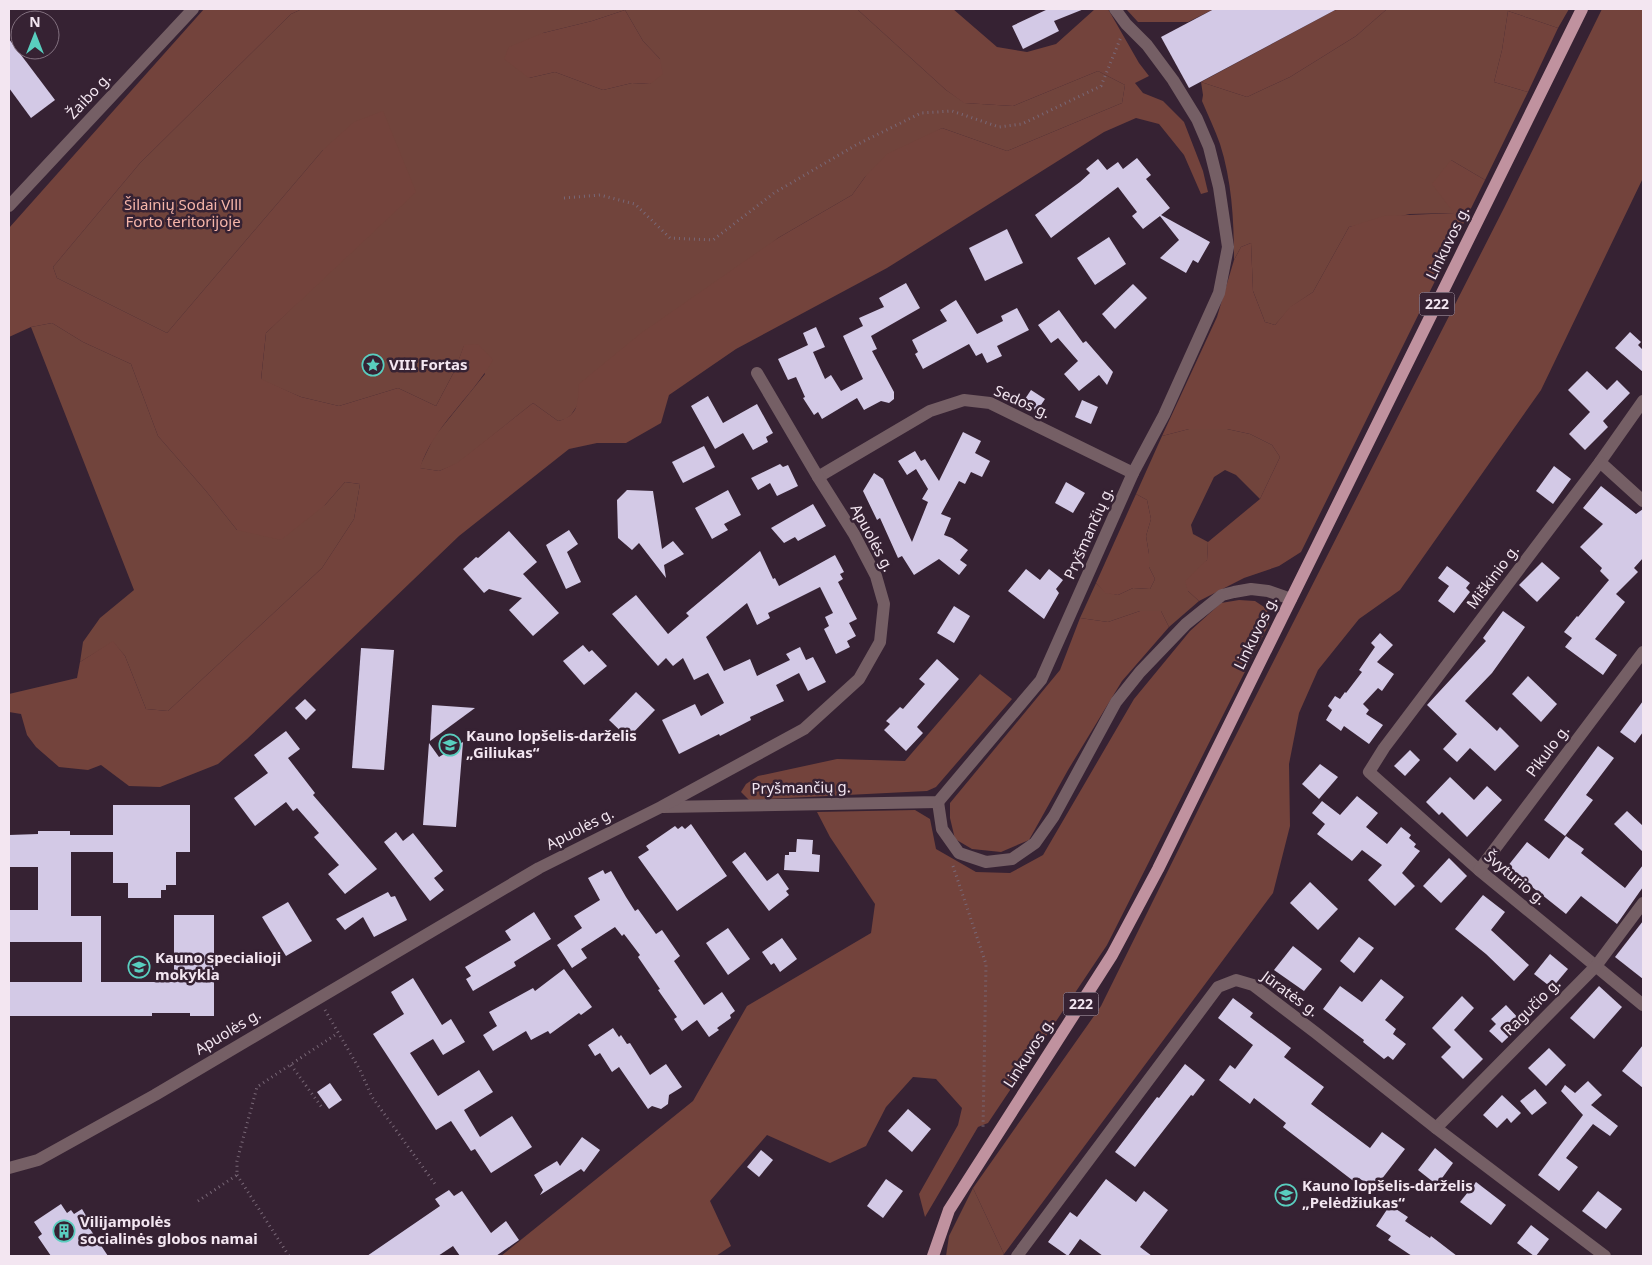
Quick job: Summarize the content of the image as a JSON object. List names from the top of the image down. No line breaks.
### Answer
{"streets":{"main road":["Linkuvos g.","222"],"street":["Žaibo g.","Sedos g.","Pryšmančių g.","Apuolės g.","Miškinio g.","Pikulo g.","Švyturio g.","Jūratės g.","Ragučio g."]},"crossings":[["Sedos g.","Pryšmančių g."],["Sedos g.","Apuolės g."],["Pryšmančių g.","Apuolės g."],["Miškinio g.","Švyturio g."],["Pikulo g.","Švyturio g."],["Švyturio g.","Ragučio g."],["Jūratės g.","Ragučio g."]],"parks":["Šilainių Sodai Vlll Forto teritorijoje"],"places":{"place":["VIII Fortas"],"school or university":["Kauno lopšelis-darželis „Giliukas“","Kauno specialioji mokykla","Kauno lopšelis-darželis „Pelėdžiukas“"],"building":["Vilijampolės socialinės globos namai"]},"north":"top"}
